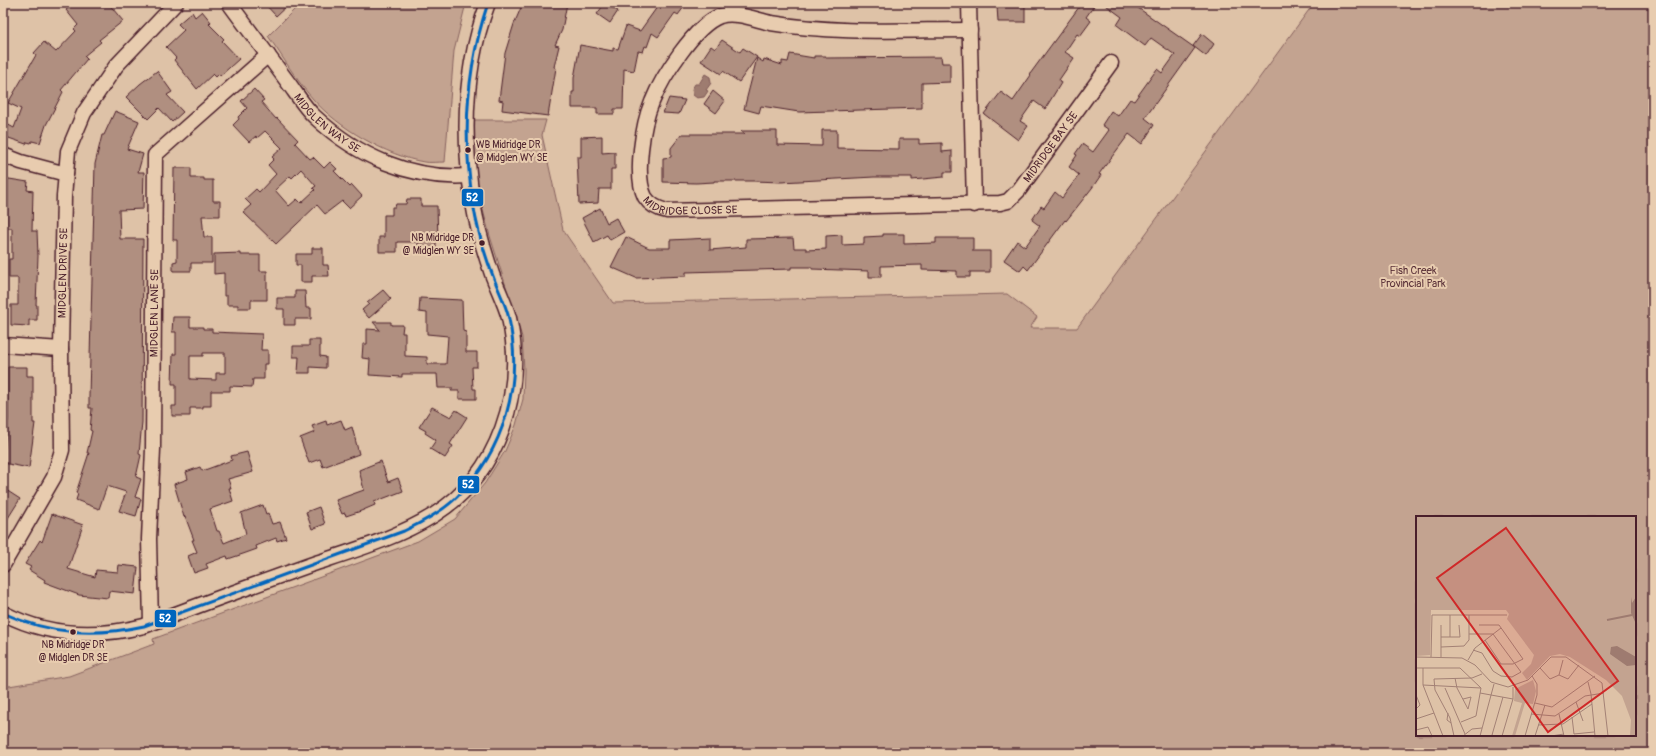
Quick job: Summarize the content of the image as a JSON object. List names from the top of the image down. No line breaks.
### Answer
{"streets":{"street":["MIDGLEN WAY SE","MIDRIDGE BAY SE","MIDRIDGE CLOSE SE","MIDGLEN DRIVE SE","MIDGLEN LANE SE"]},"crossings":[["MIDGLEN WAY SE","MIDGLEN LANE SE"],["MIDRIDGE BAY SE","MIDRIDGE CLOSE SE"]],"parks":["Fish Creek Provincial Park"],"places":["WB Midridge DR @ Midglen WY SE","NB Midridge DR @ Midglen WY SE","NB Midridge DR @ Midglen DR SE"],"lines":["transit line 52"]}
